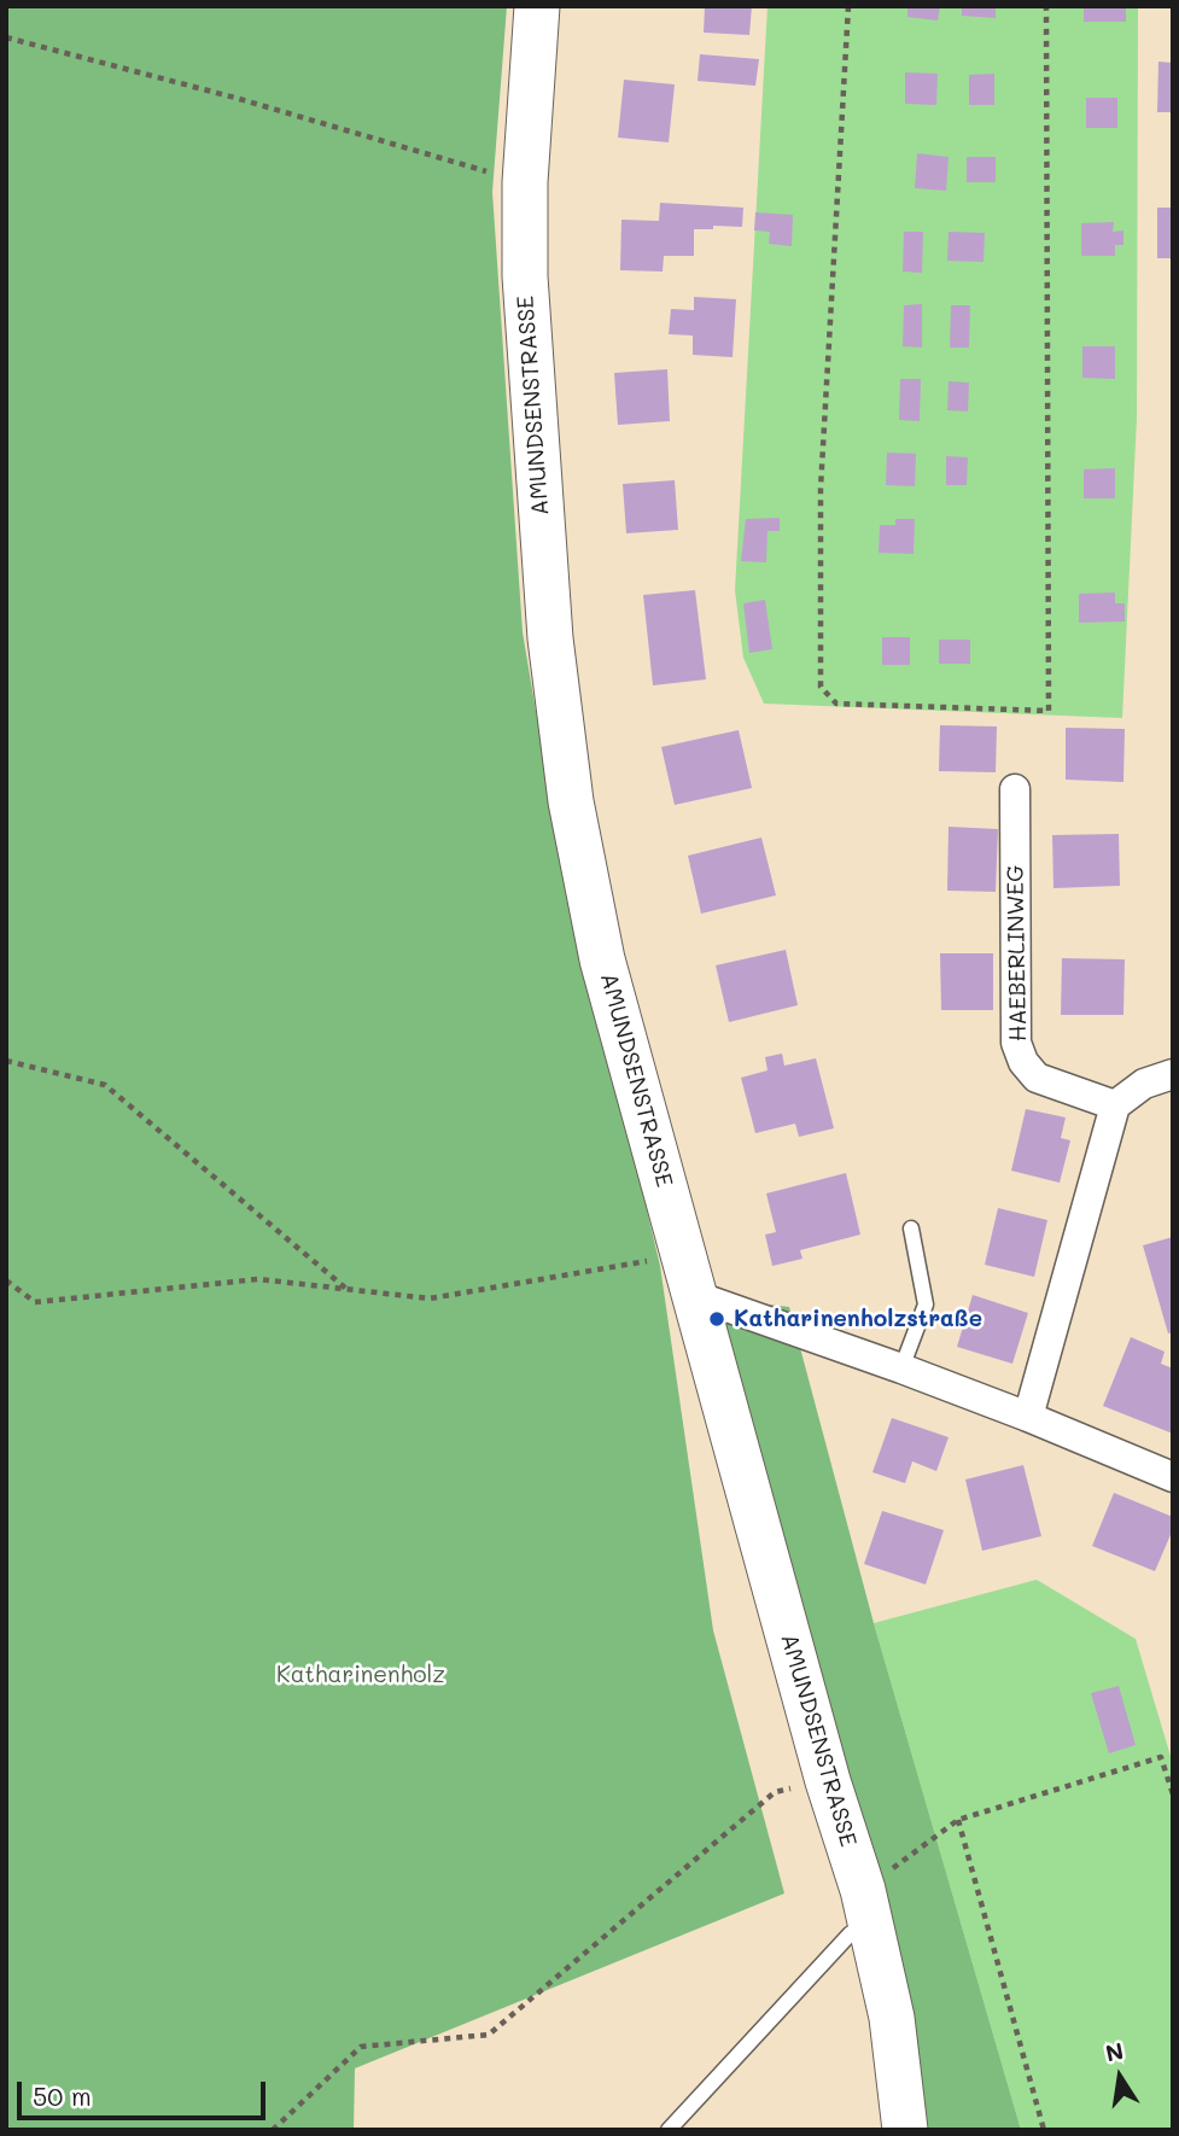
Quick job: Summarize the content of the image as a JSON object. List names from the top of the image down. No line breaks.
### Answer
{"streets":{"street":["AMUNDSENSTRASSE","HAEBERLINWEG"]},"parks":["Katharinenholz"],"places":["Katharinenholzstraße"],"scale_bar":"50 m","north":"top"}
